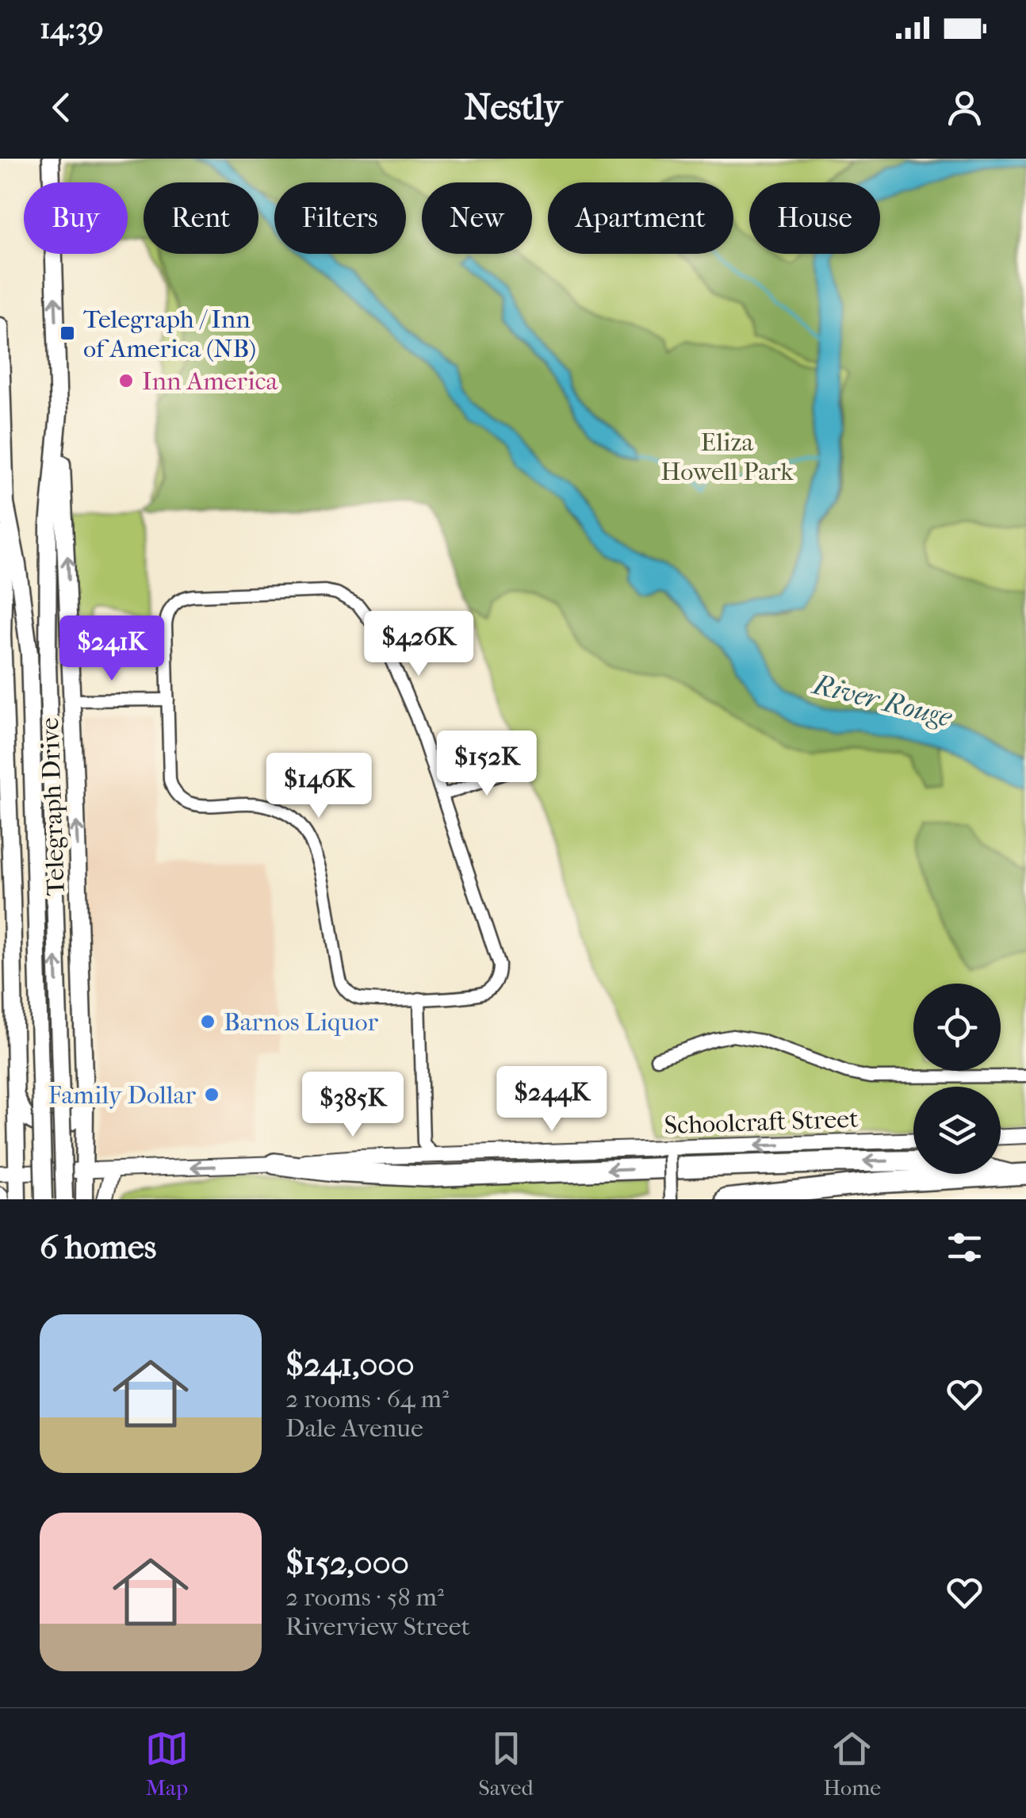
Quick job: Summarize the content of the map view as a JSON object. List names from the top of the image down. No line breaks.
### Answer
{"streets":{"main road":["Telegraph Drive","Schoolcraft Street"]},"crossings":[["Telegraph Drive","Schoolcraft Street"]],"one_way":["Schoolcraft Street"],"water":["River Rouge"],"parks":["Eliza Howell Park"],"places":{"transit":["Telegraph / Inn of America (NB)"],"other":["Inn America","Barnos Liquor","Family Dollar"]},"page":{"status":"14:39","header":"Nestly","chip":["Buy","Rent","Filters","New","Apartment","House"],"price":["$426K","$241K","$152K","$146K","$244K","$385K"],"heading":"6 homes","list":[{"name":"$241,000","note":"2 rooms · 64 m² · Dale Avenue"},{"name":"$152,000","note":"2 rooms · 58 m² · Riverview Street"}],"tabs":["Map","Saved","Home"]}}
